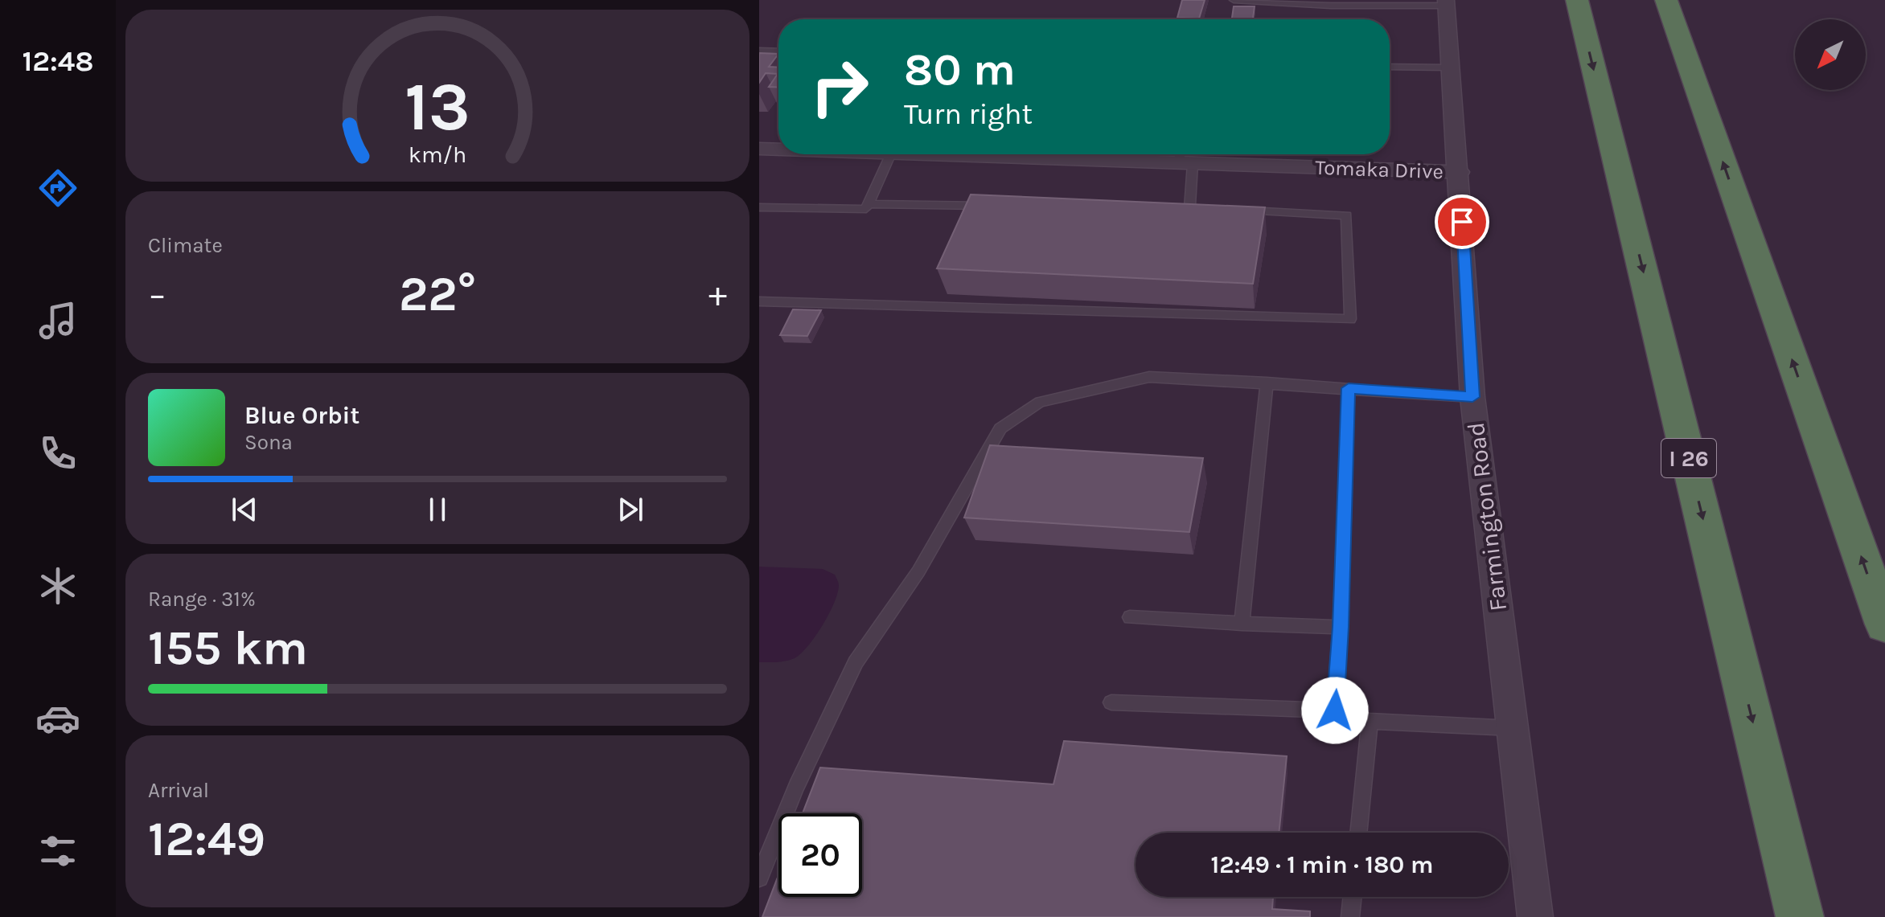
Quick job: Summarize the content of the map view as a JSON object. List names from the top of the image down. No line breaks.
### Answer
{"streets":{"highway":["I 26"],"street":["Tomaka Drive","Farmington Road"]},"crossings":[["Tomaka Drive","Farmington Road"]],"north":"bottom left","page":{"tabs":"12:48","turn":["80 m","Turn right"],"tile":["Climate",["Range · 31%","155 km"],["Arrival","12:49"]],"heat":["−","22°","+"],"song":["Blue Orbit","Sona"],"limit":"20","trip":"12:49 · 1 min · 180 m","gauge":["13","km/h"]}}
